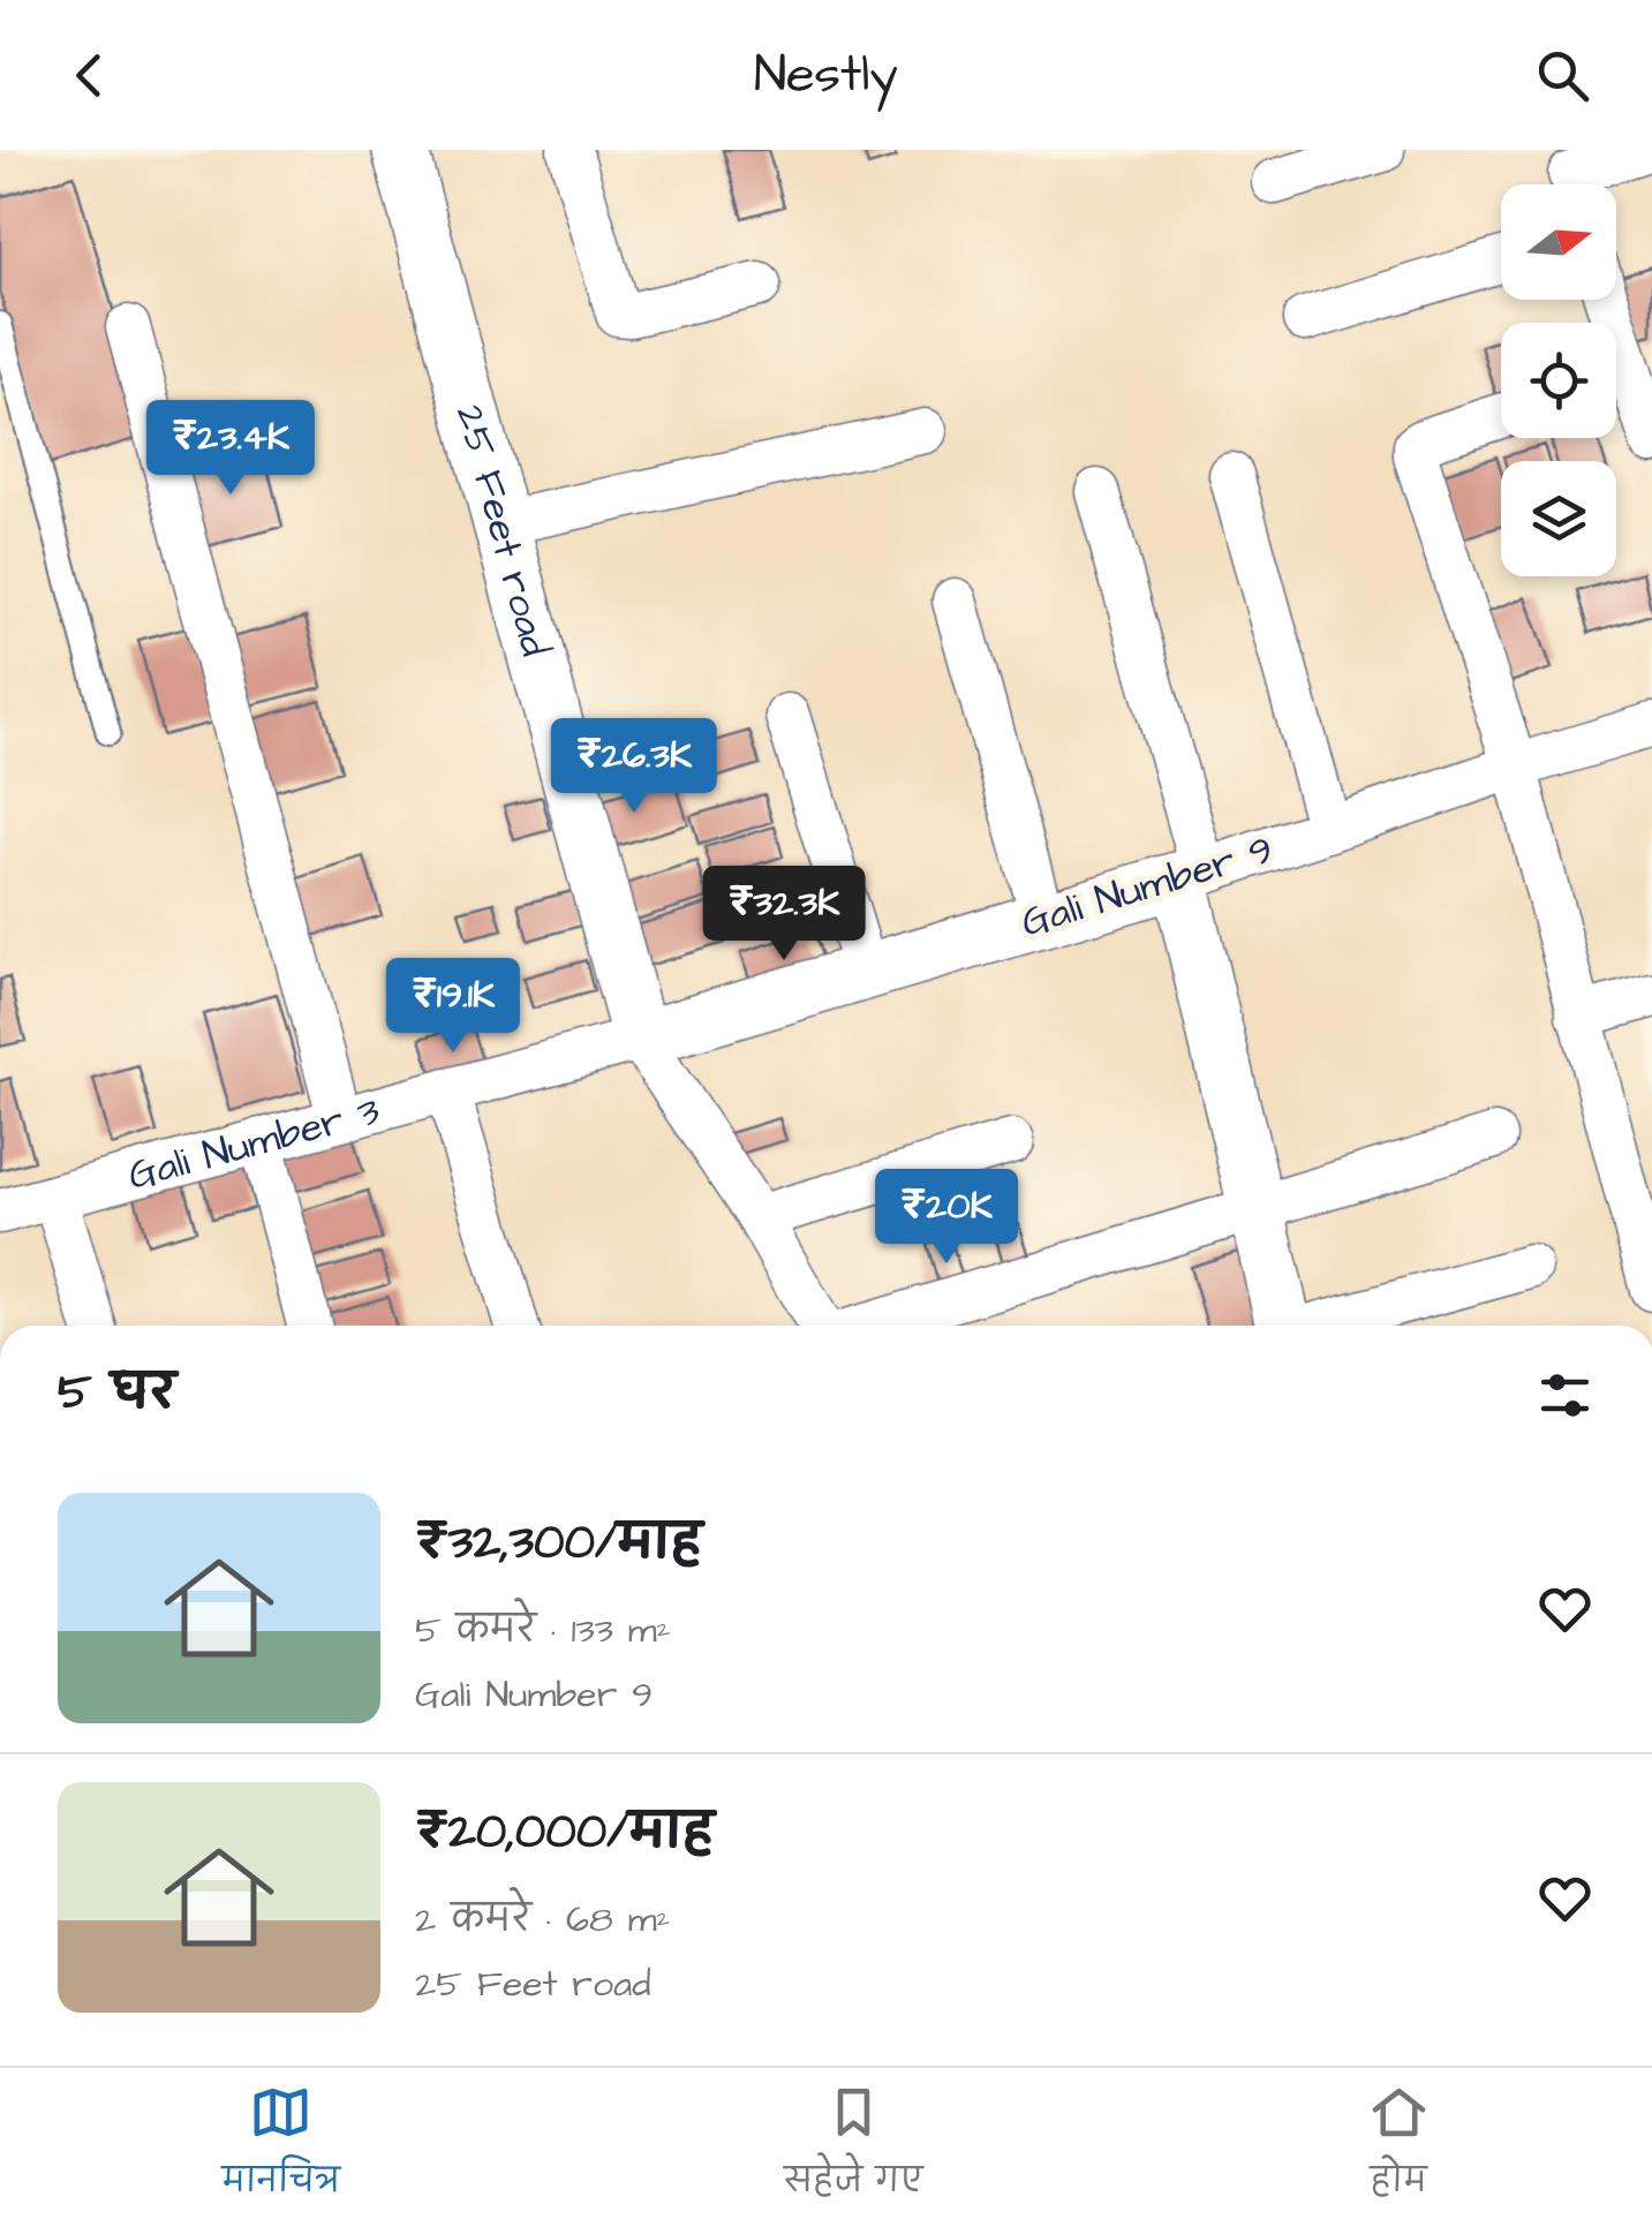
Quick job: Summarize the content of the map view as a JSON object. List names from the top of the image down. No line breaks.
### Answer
{"streets":{"street":["25 Feet road","Gali Number 9","Gali Number 3"]},"crossings":[["25 Feet road","Gali Number 9"],["25 Feet road","Gali Number 3"],["Gali Number 9","Gali Number 3"]],"north":"right","page":{"header":"Nestly","price":["₹23.4K","₹26.3K","₹32.3K","₹19.1K","₹20K"],"heading":"5 घर","list":[{"name":"₹32,300/माह","note":"5 कमरे · 133 m² · Gali Number 9"},{"name":"₹20,000/माह","note":"2 कमरे · 68 m² · 25 Feet road"}],"tabs":["मानचित्र","सहेजे गए","होम"]}}
